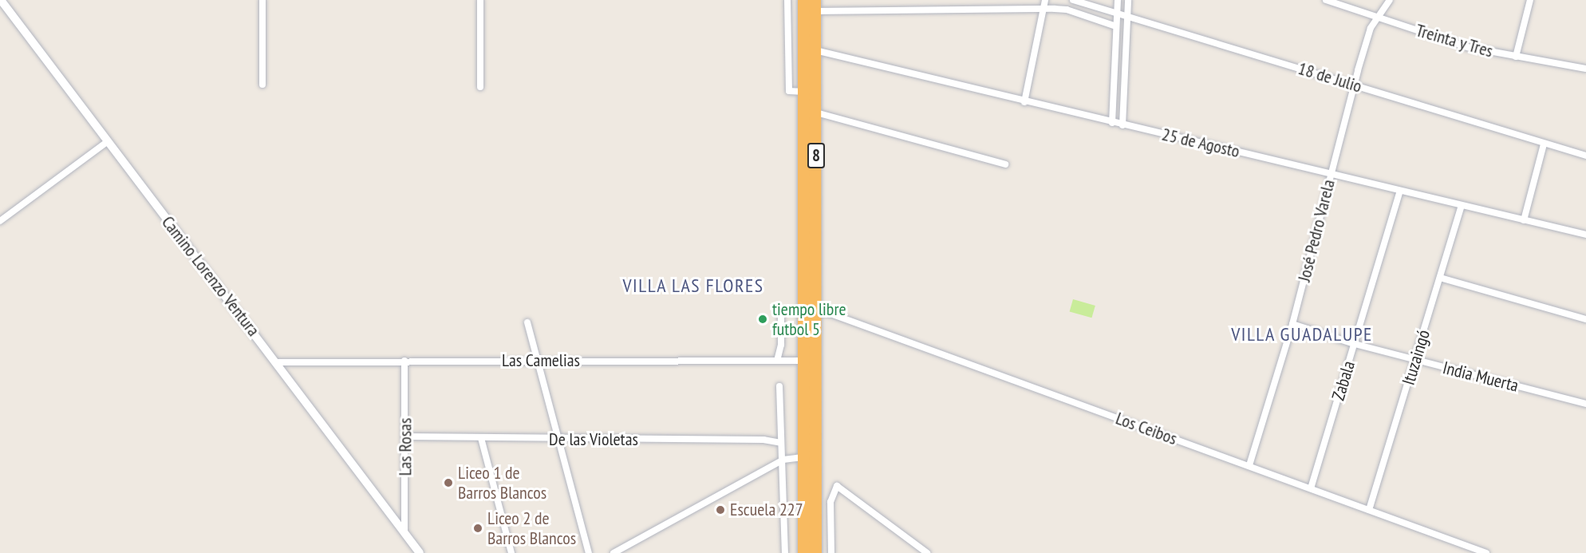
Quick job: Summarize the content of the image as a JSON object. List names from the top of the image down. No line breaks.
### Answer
{"streets":{"highway":["8"],"street":["Treinta y Tres","18 de Julio","25 de Agosto","José Pedro Varela","Camino Lorenzo Ventura","Ituzaingó","Las Camelias","India Muerta","Zabala","Los Ceibos","De las Violetas","Las Rosas"]},"crossings":[["Treinta y Tres","José Pedro Varela"],["18 de Julio","José Pedro Varela"],["25 de Agosto","8"],["25 de Agosto","José Pedro Varela"],["25 de Agosto","Ituzaingó"],["25 de Agosto","Zabala"],["8","Las Camelias"],["8","Los Ceibos"],["José Pedro Varela","India Muerta"],["José Pedro Varela","Los Ceibos"],["Camino Lorenzo Ventura","Las Camelias"],["Camino Lorenzo Ventura","Las Rosas"],["Ituzaingó","India Muerta"],["Ituzaingó","Los Ceibos"],["Las Camelias","Las Rosas"],["India Muerta","Zabala"],["Zabala","Los Ceibos"],["De las Violetas","Las Rosas"]],"districts":["VILLA LAS FLORES","VILLA GUADALUPE"],"places":["tiempo libre futbol 5","Liceo 1 de Barros Blancos","Escuela 227","Liceo 2 de Barros Blancos"]}
